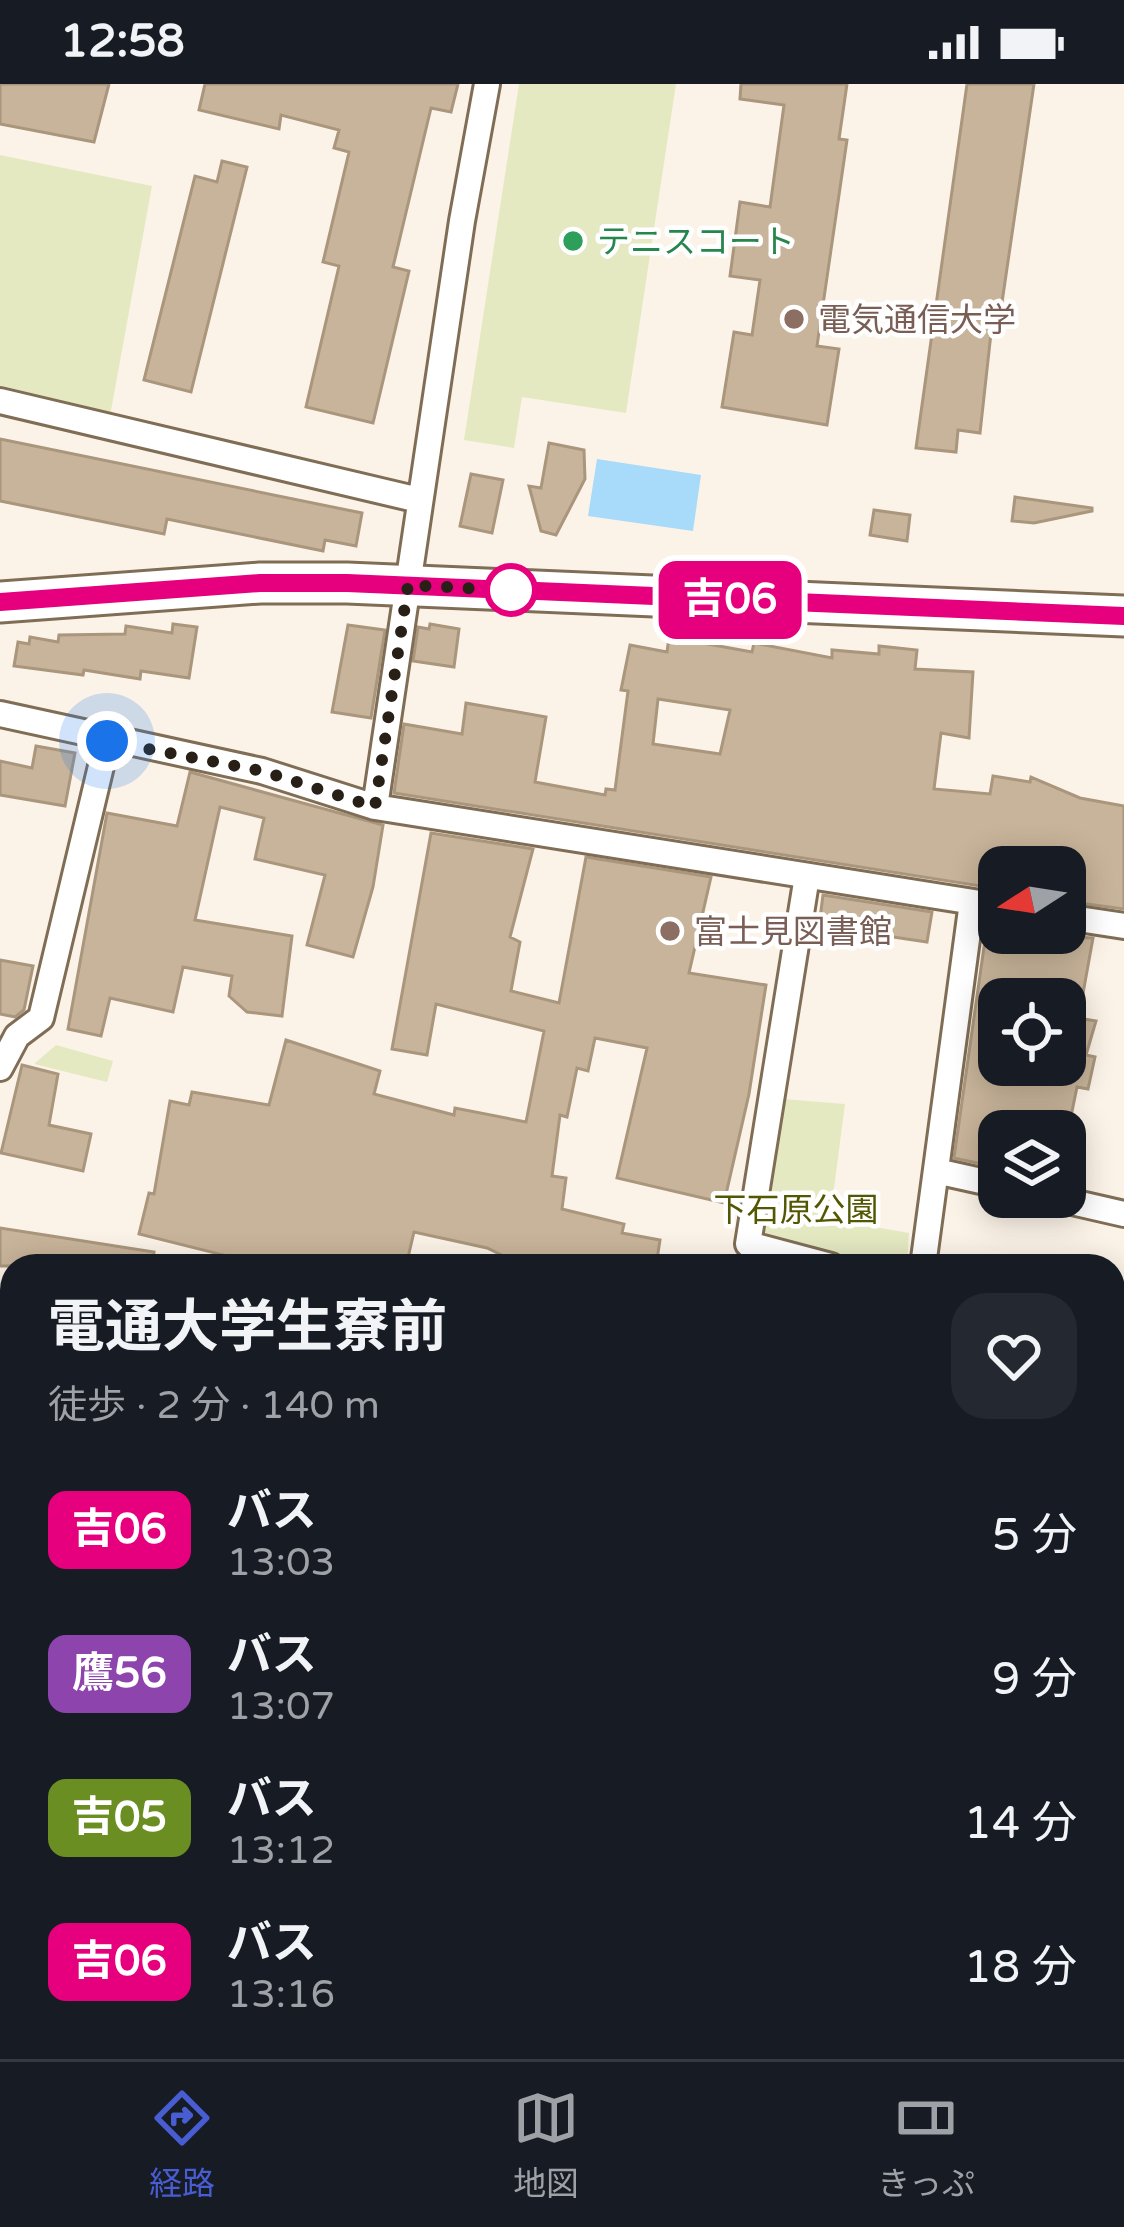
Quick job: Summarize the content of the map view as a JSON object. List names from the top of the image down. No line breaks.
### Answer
{"parks":["下石原公園"],"places":["テニスコート","電気通信大学","富士見図書館"],"lines":["bus line 吉06"],"north":"left","page":{"status":"12:58","on_map":"吉06","heading":["電通大学生寮前","徒歩 · 2 分 · 140 m"],"list":[{"mark":"吉06","name":"バス","note":"13:03","value":"5 分"},{"mark":"鷹56","name":"バス","note":"13:07","value":"9 分"},{"mark":"吉05","name":"バス","note":"13:12","value":"14 分"},{"mark":"吉06","name":"バス","note":"13:16","value":"18 分"}],"tabs":["経路","地図","きっぷ"]}}
